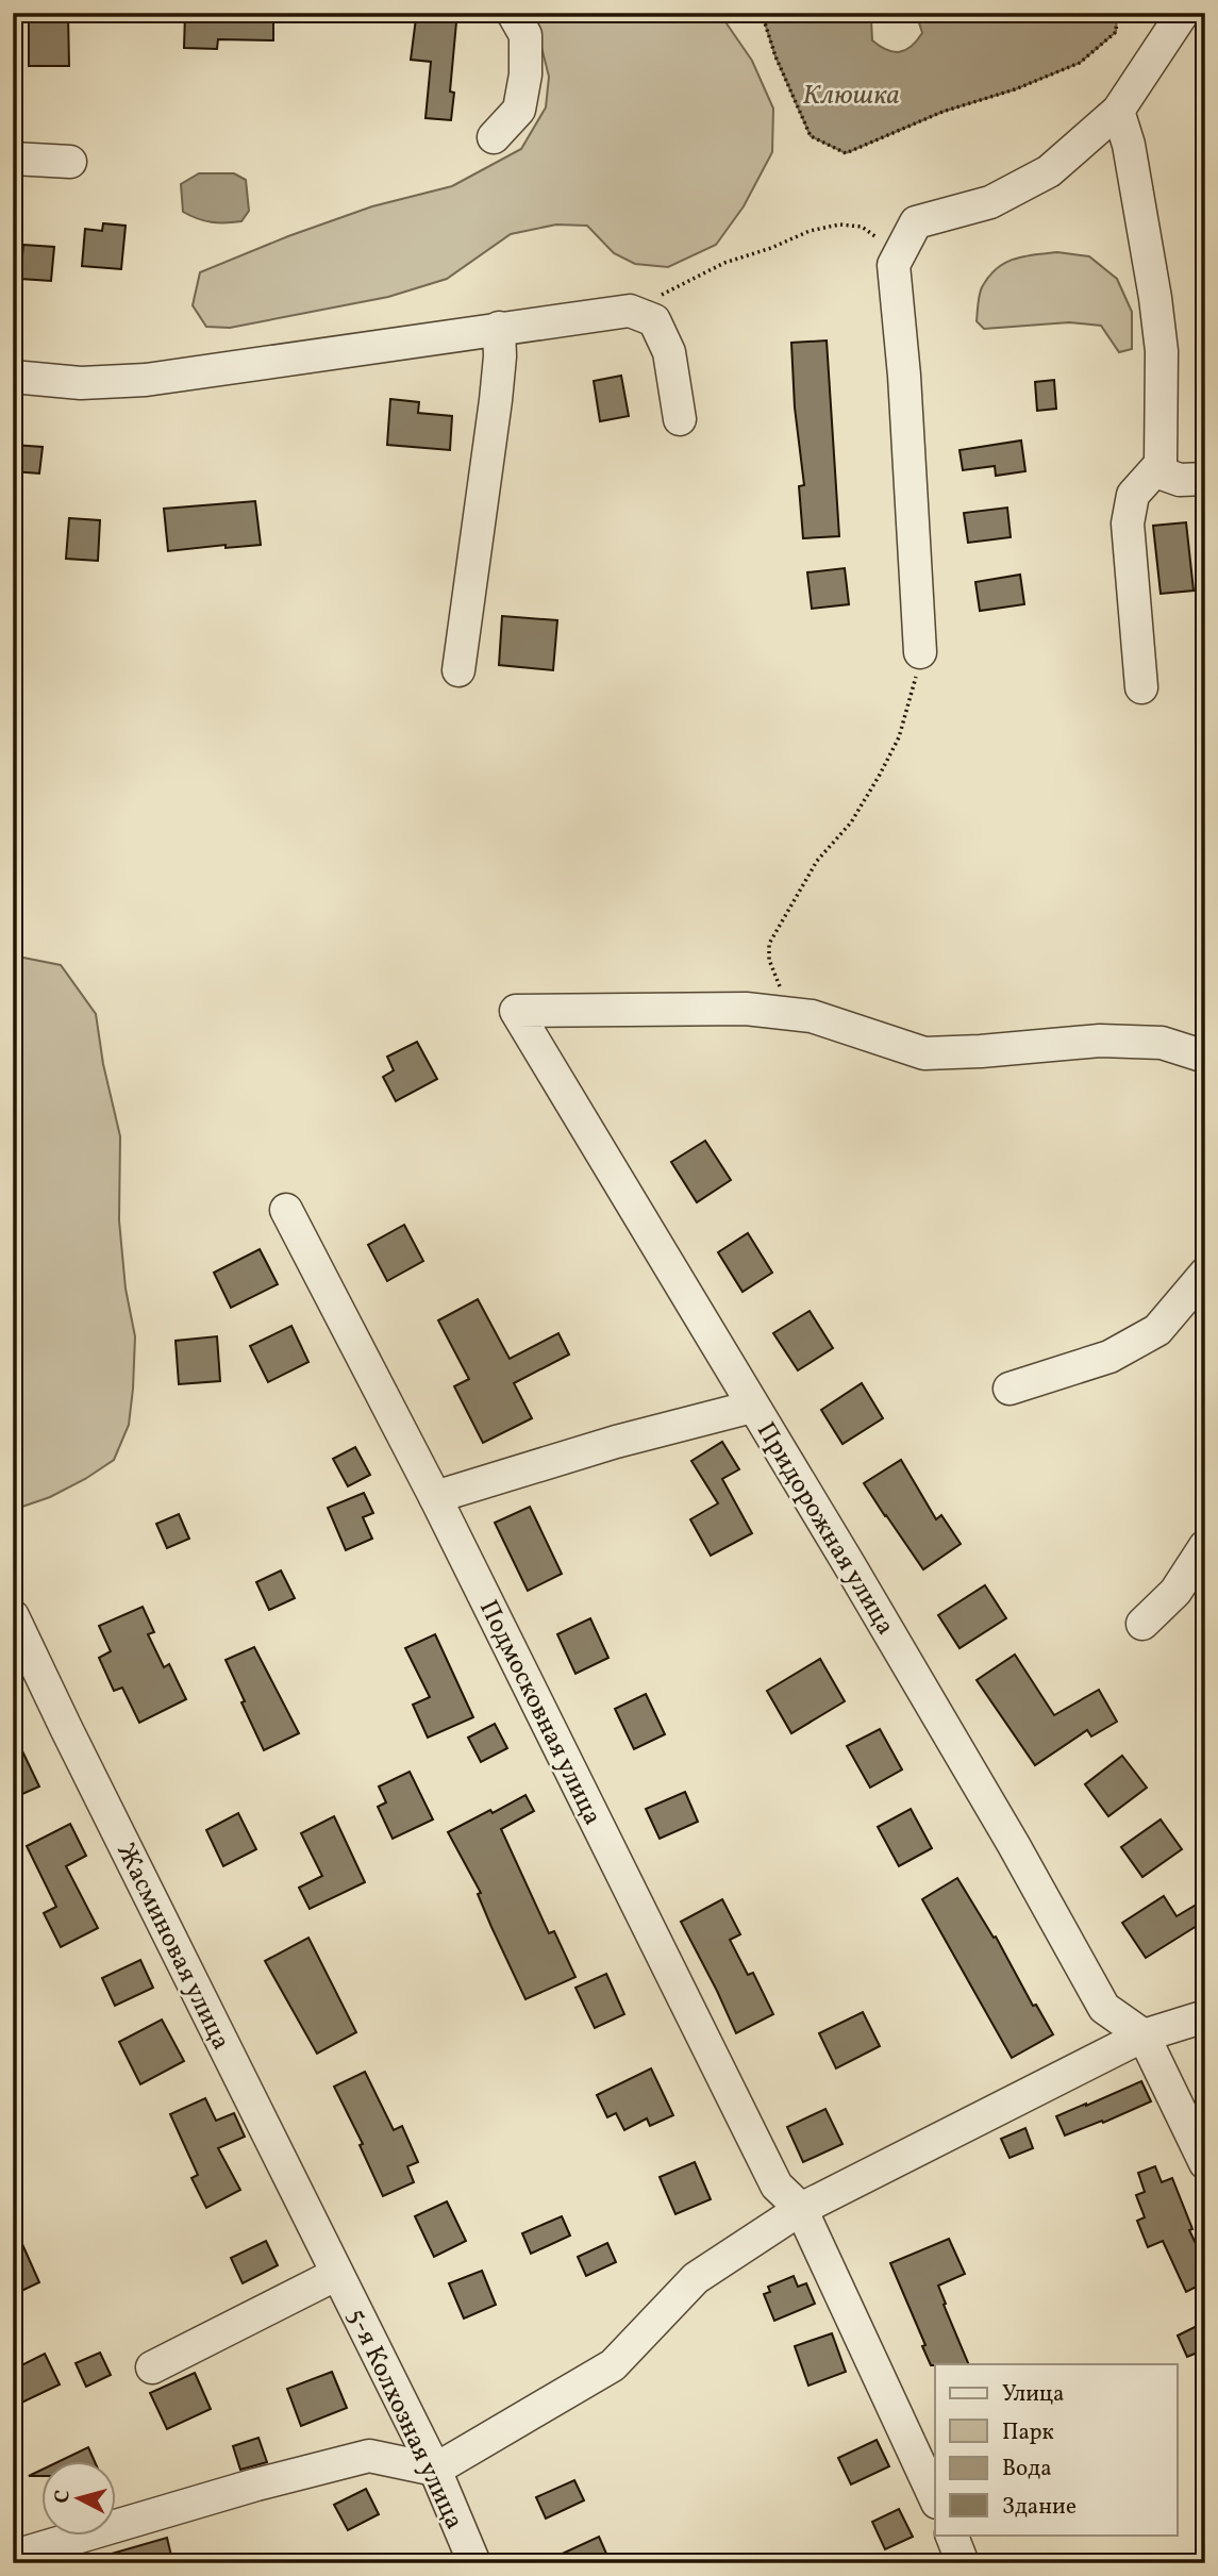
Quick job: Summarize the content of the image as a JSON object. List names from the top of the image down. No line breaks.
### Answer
{"streets":{"street":["Придорожная улица","Подмосковная улица","Жасминовая улица","5-я Колхозная улица"]},"crossings":[["Жасминовая улица","5-я Колхозная улица"]],"water":["Клюшка"],"legend":["Улица","Парк","Вода","Здание"],"north":"left"}
